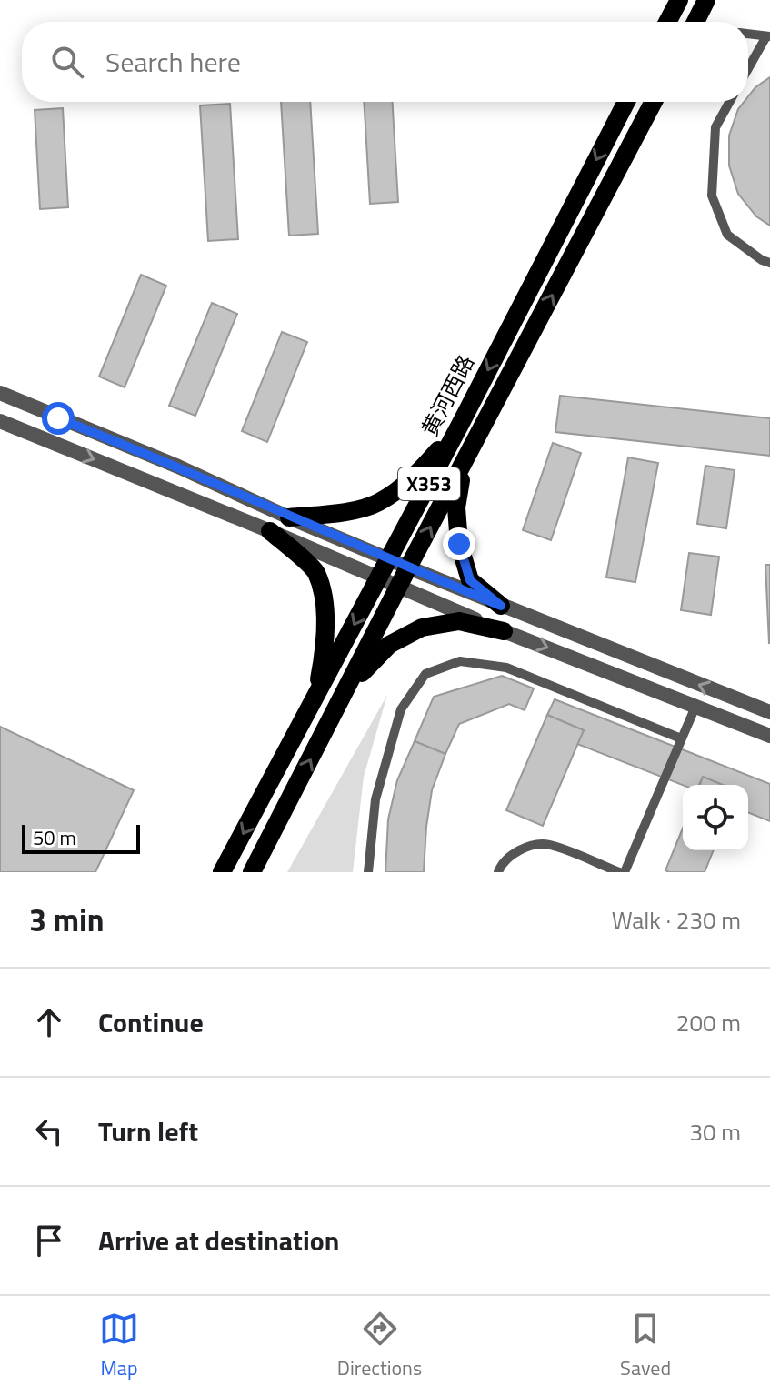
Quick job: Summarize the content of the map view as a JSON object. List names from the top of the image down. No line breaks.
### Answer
{"streets":{"main road":["黄河西路","X353"]},"scale_bar":"50 m","page":{"search":"Search here","scale":"50 m","heading":["3 min","Walk · 230 m"],"list":[["Continue","200 m"],["Turn left","30 m"],"Arrive at destination"],"nav":["Map","Directions","Saved"]}}
